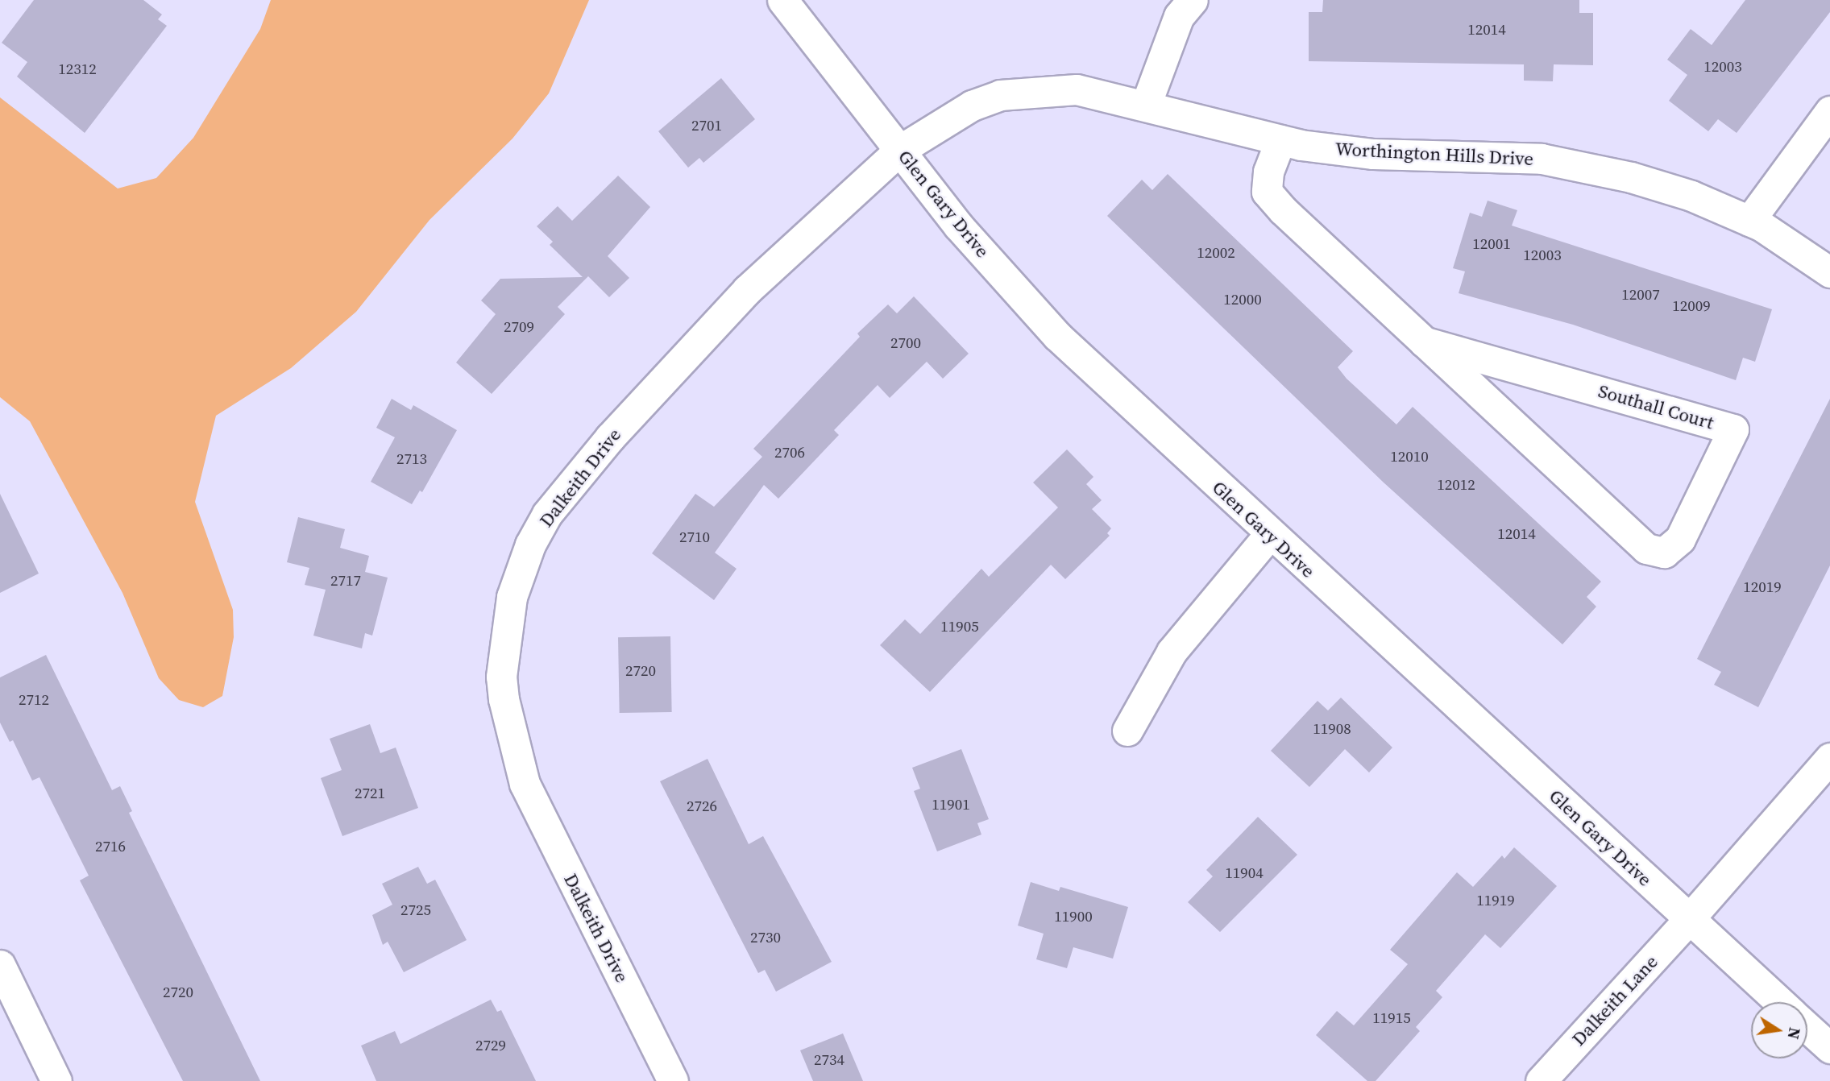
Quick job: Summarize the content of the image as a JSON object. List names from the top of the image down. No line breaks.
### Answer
{"streets":{"street":["Worthington Hills Drive","Glen Gary Drive","Southall Court","Dalkeith Drive","Dalkeith Lane"]},"crossings":[["Worthington Hills Drive","Glen Gary Drive"],["Worthington Hills Drive","Southall Court"],["Worthington Hills Drive","Dalkeith Drive"],["Glen Gary Drive","Dalkeith Drive"],["Glen Gary Drive","Dalkeith Lane"]],"house_numbers":["12014","12003","12312","2701","12001","12002","12003","12007","12000","12009","2709","2700","2706","12010","2713","12012","12014","2710","2717","12019","11905","2720","2712","11908","2721","11901","2726","2716","11904","11919","2725","11900","2730","2720","11915","2729","2734"],"north":"right"}
